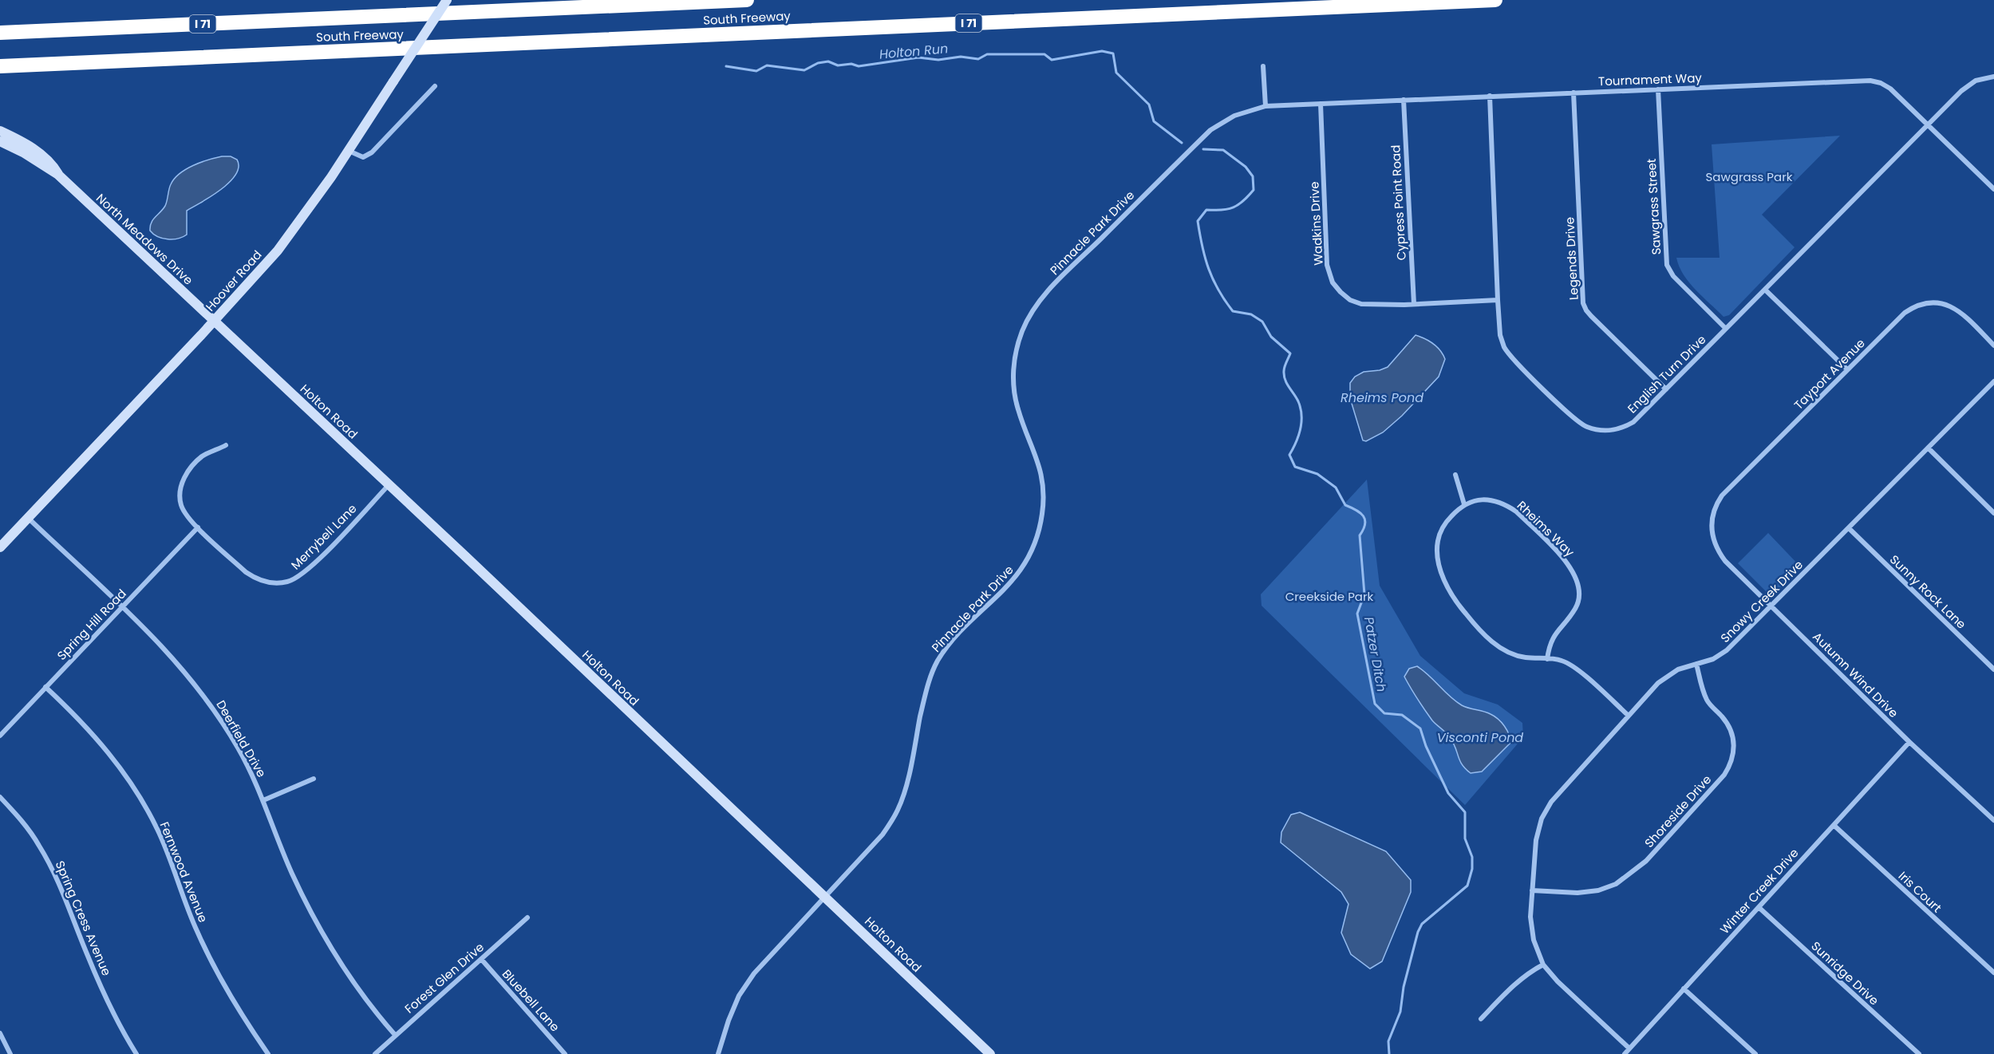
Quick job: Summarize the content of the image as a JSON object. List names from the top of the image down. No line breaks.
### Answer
{"streets":{"highway":["South Freeway","I 71"],"street":["Tournament Way","Cypress Point Road","Sawgrass Street","Wadkins Drive","Pinnacle Park Drive","North Meadows Drive","Legends Drive","Hoover Road","English Turn Drive","Tayport Avenue","Holton Road","Rheims Way","Merrybell Lane","Sunny Rock Lane","Snowy Creek Drive","Spring Hill Road","Autumn Wind Drive","Deerfield Drive","Shoreside Drive","Fernwood Avenue","Winter Creek Drive","Iris Court","Spring Cress Avenue","Sunridge Drive","Forest Glen Drive","Bluebell Lane"]},"crossings":[["Tournament Way","Cypress Point Road"],["Tournament Way","Sawgrass Street"],["Tournament Way","Wadkins Drive"],["Tournament Way","Pinnacle Park Drive"],["Tournament Way","Legends Drive"],["Tournament Way","English Turn Drive"],["Cypress Point Road","Wadkins Drive"],["Sawgrass Street","English Turn Drive"],["Wadkins Drive","English Turn Drive"],["Pinnacle Park Drive","Holton Road"],["North Meadows Drive","Hoover Road"],["North Meadows Drive","Holton Road"],["Legends Drive","English Turn Drive"],["Hoover Road","Holton Road"],["Hoover Road","Deerfield Drive"],["Tayport Avenue","Autumn Wind Drive"],["Holton Road","Merrybell Lane"],["Merrybell Lane","Spring Hill Road"],["Sunny Rock Lane","Snowy Creek Drive"],["Snowy Creek Drive","Autumn Wind Drive"],["Snowy Creek Drive","Shoreside Drive"],["Snowy Creek Drive","Winter Creek Drive"],["Spring Hill Road","Deerfield Drive"],["Spring Hill Road","Fernwood Avenue"],["Autumn Wind Drive","Winter Creek Drive"],["Deerfield Drive","Forest Glen Drive"],["Winter Creek Drive","Iris Court"],["Winter Creek Drive","Sunridge Drive"],["Forest Glen Drive","Bluebell Lane"]],"water":["Holton Run","Rheims Pond","Patzer Ditch","Visconti Pond"],"parks":["Sawgrass Park","Creekside Park"]}
